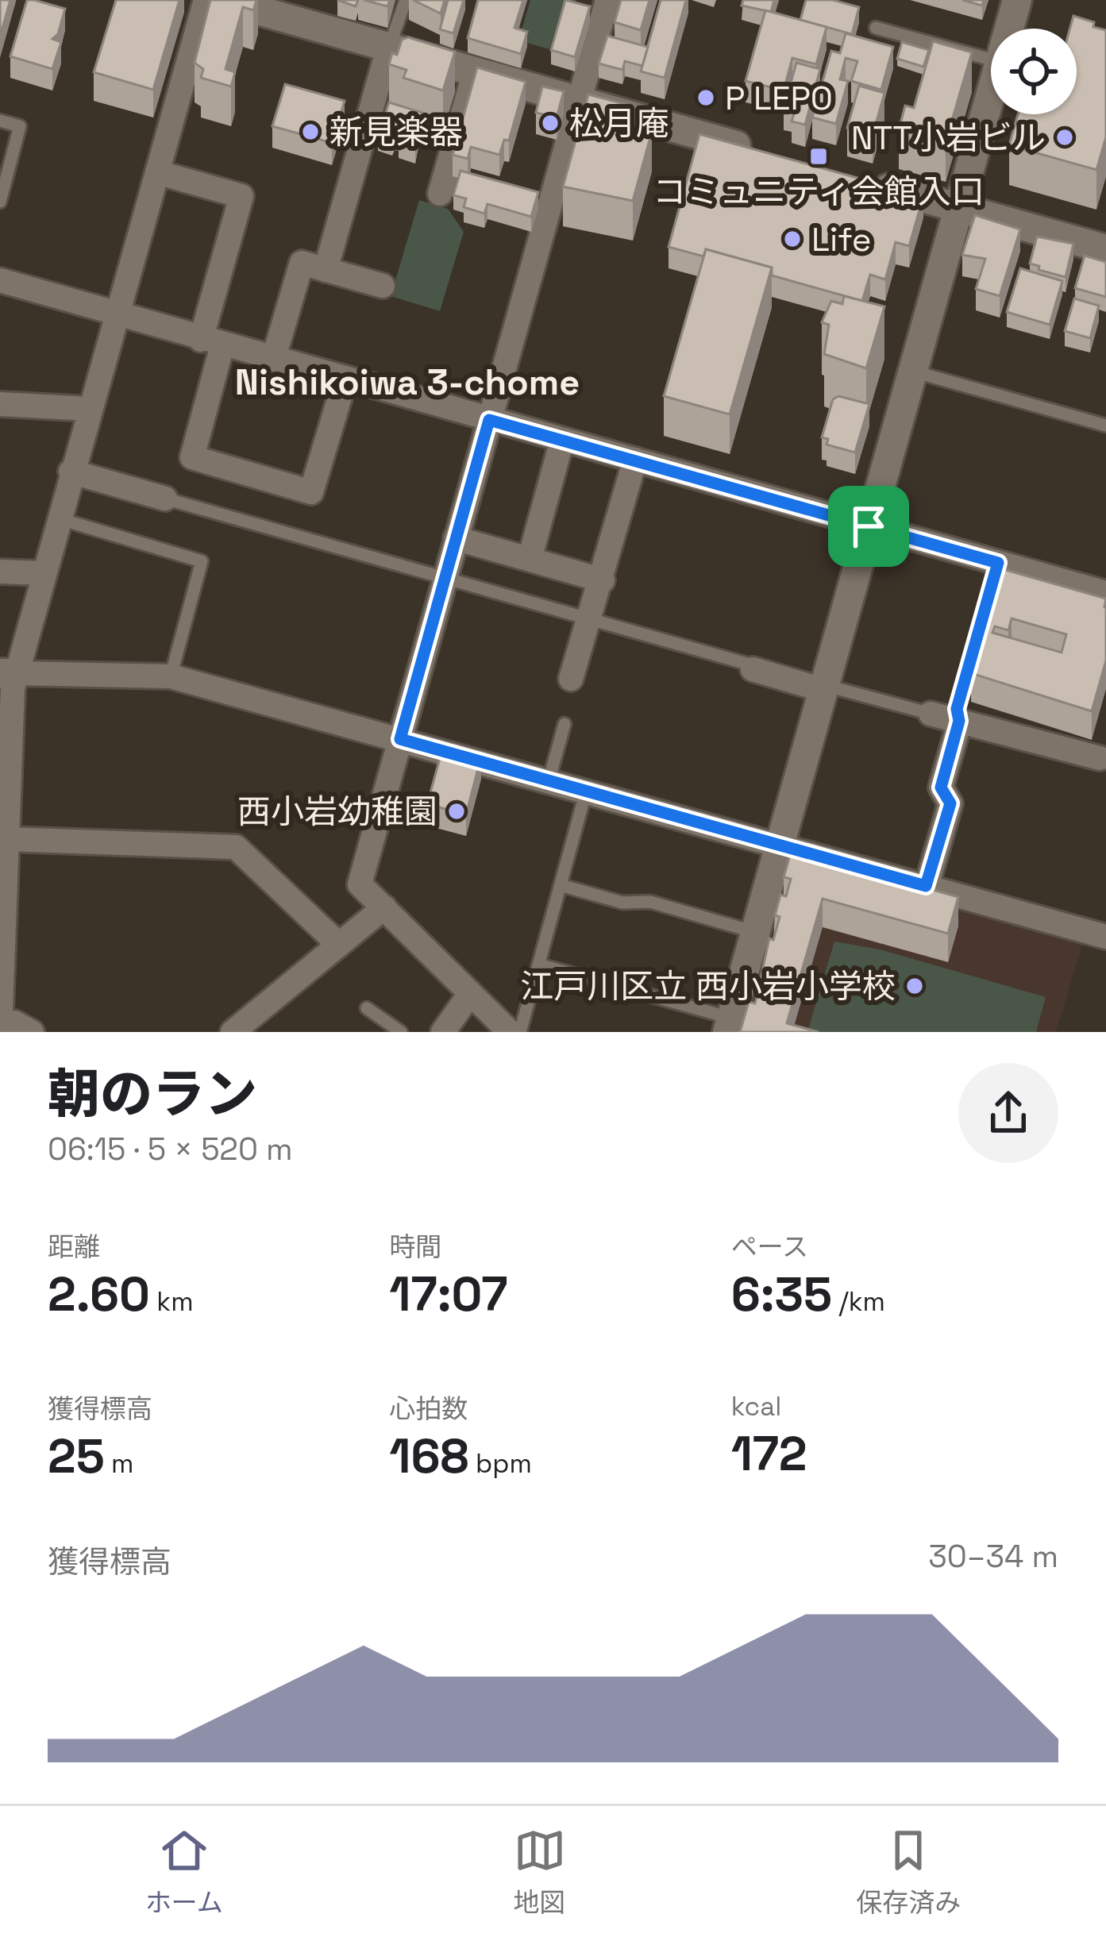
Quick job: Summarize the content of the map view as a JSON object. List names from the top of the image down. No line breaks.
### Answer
{"districts":["Nishikoiwa 3-chome"],"places":{"other":["P LEPO","松月庵","新見楽器","NTT小岩ビル","Life","西小岩幼稚園","江戸川区立 西小岩小学校"],"transit":["コミュニティ会館入口"]},"page":{"heading":["朝のラン","06:15 · 5 × 520 m"],"stats":[["距離","2.60 km"],["時間","17:07"],["ペース","6:35 /km"],["獲得標高","25 m"],["心拍数","168 bpm"],["kcal","172"]],"chart":["獲得標高","30–34 m"],"tabs":["ホーム","地図","保存済み"]}}
